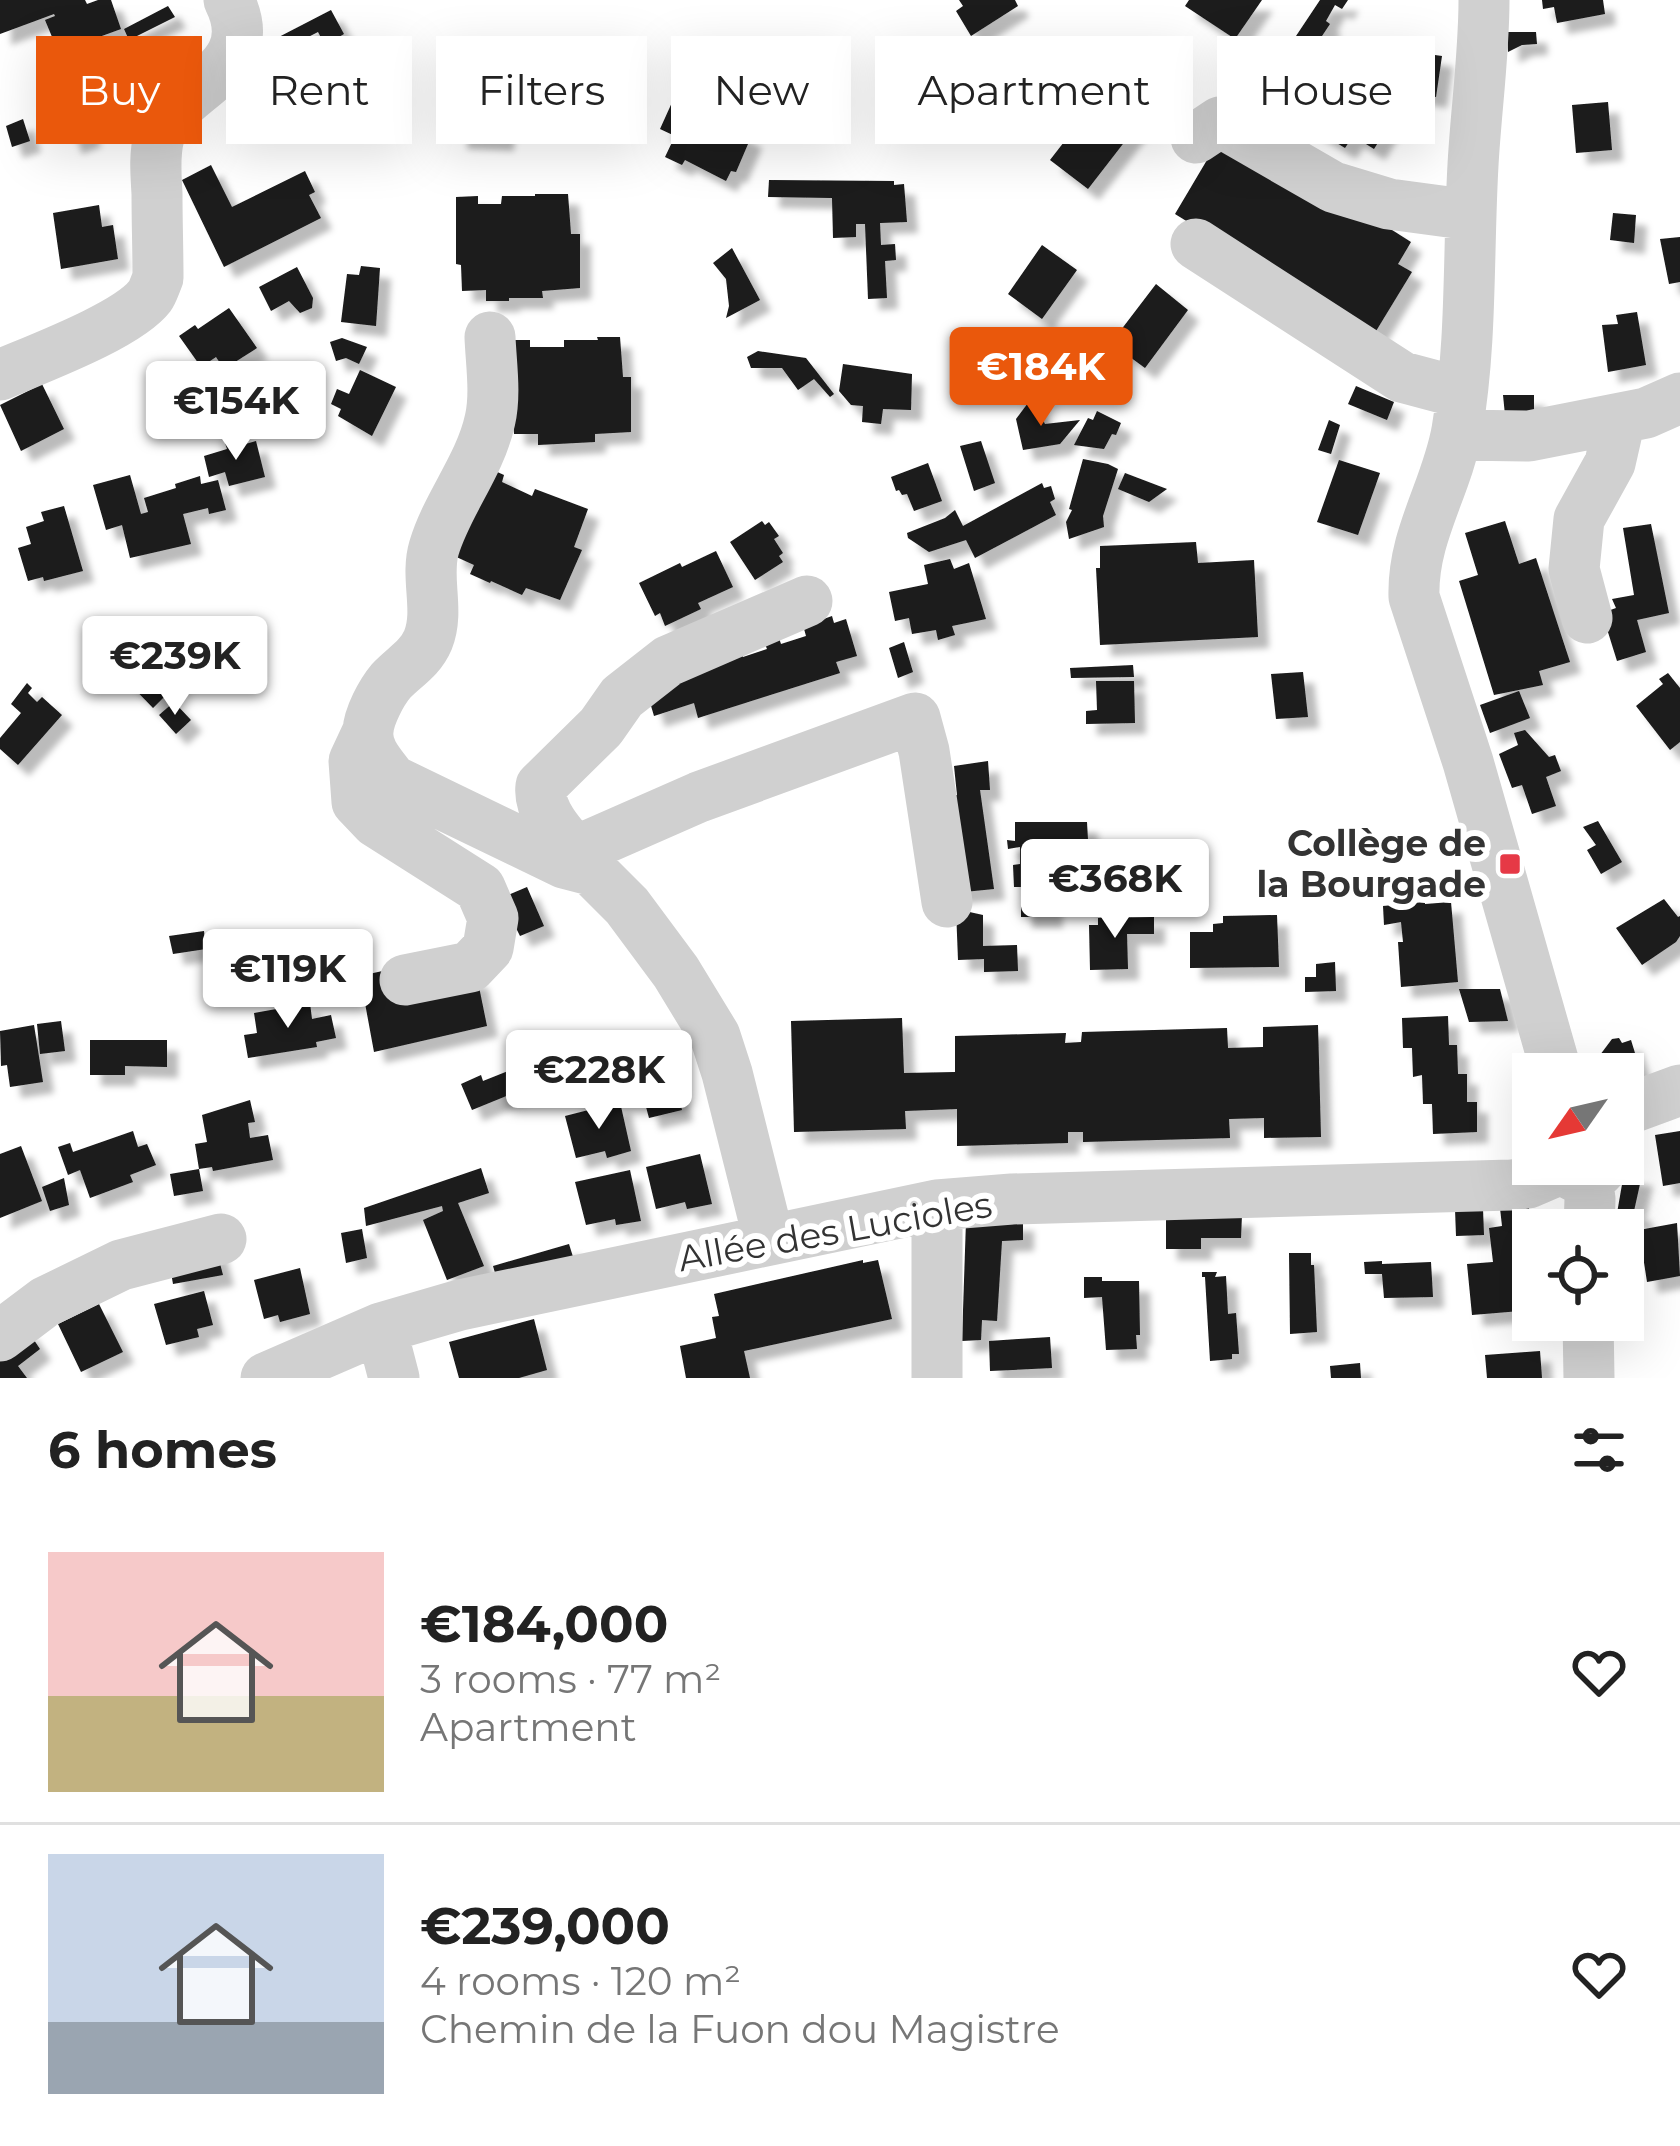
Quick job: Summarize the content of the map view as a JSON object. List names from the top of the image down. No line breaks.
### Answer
{"streets":{"street":["Allée des Lucioles"]},"places":{"transit":["Collège de la Bourgade"]},"north":"bottom left","page":{"chip":["Buy","Rent","Filters","New","Apartment","House"],"price":["€184K","€154K","€239K","€368K","€119K","€228K"],"heading":"6 homes","list":[{"name":"€184,000","note":"3 rooms · 77 m² · Apartment"},{"name":"€239,000","note":"4 rooms · 120 m² · Chemin de la Fuon dou Magistre"}]}}
